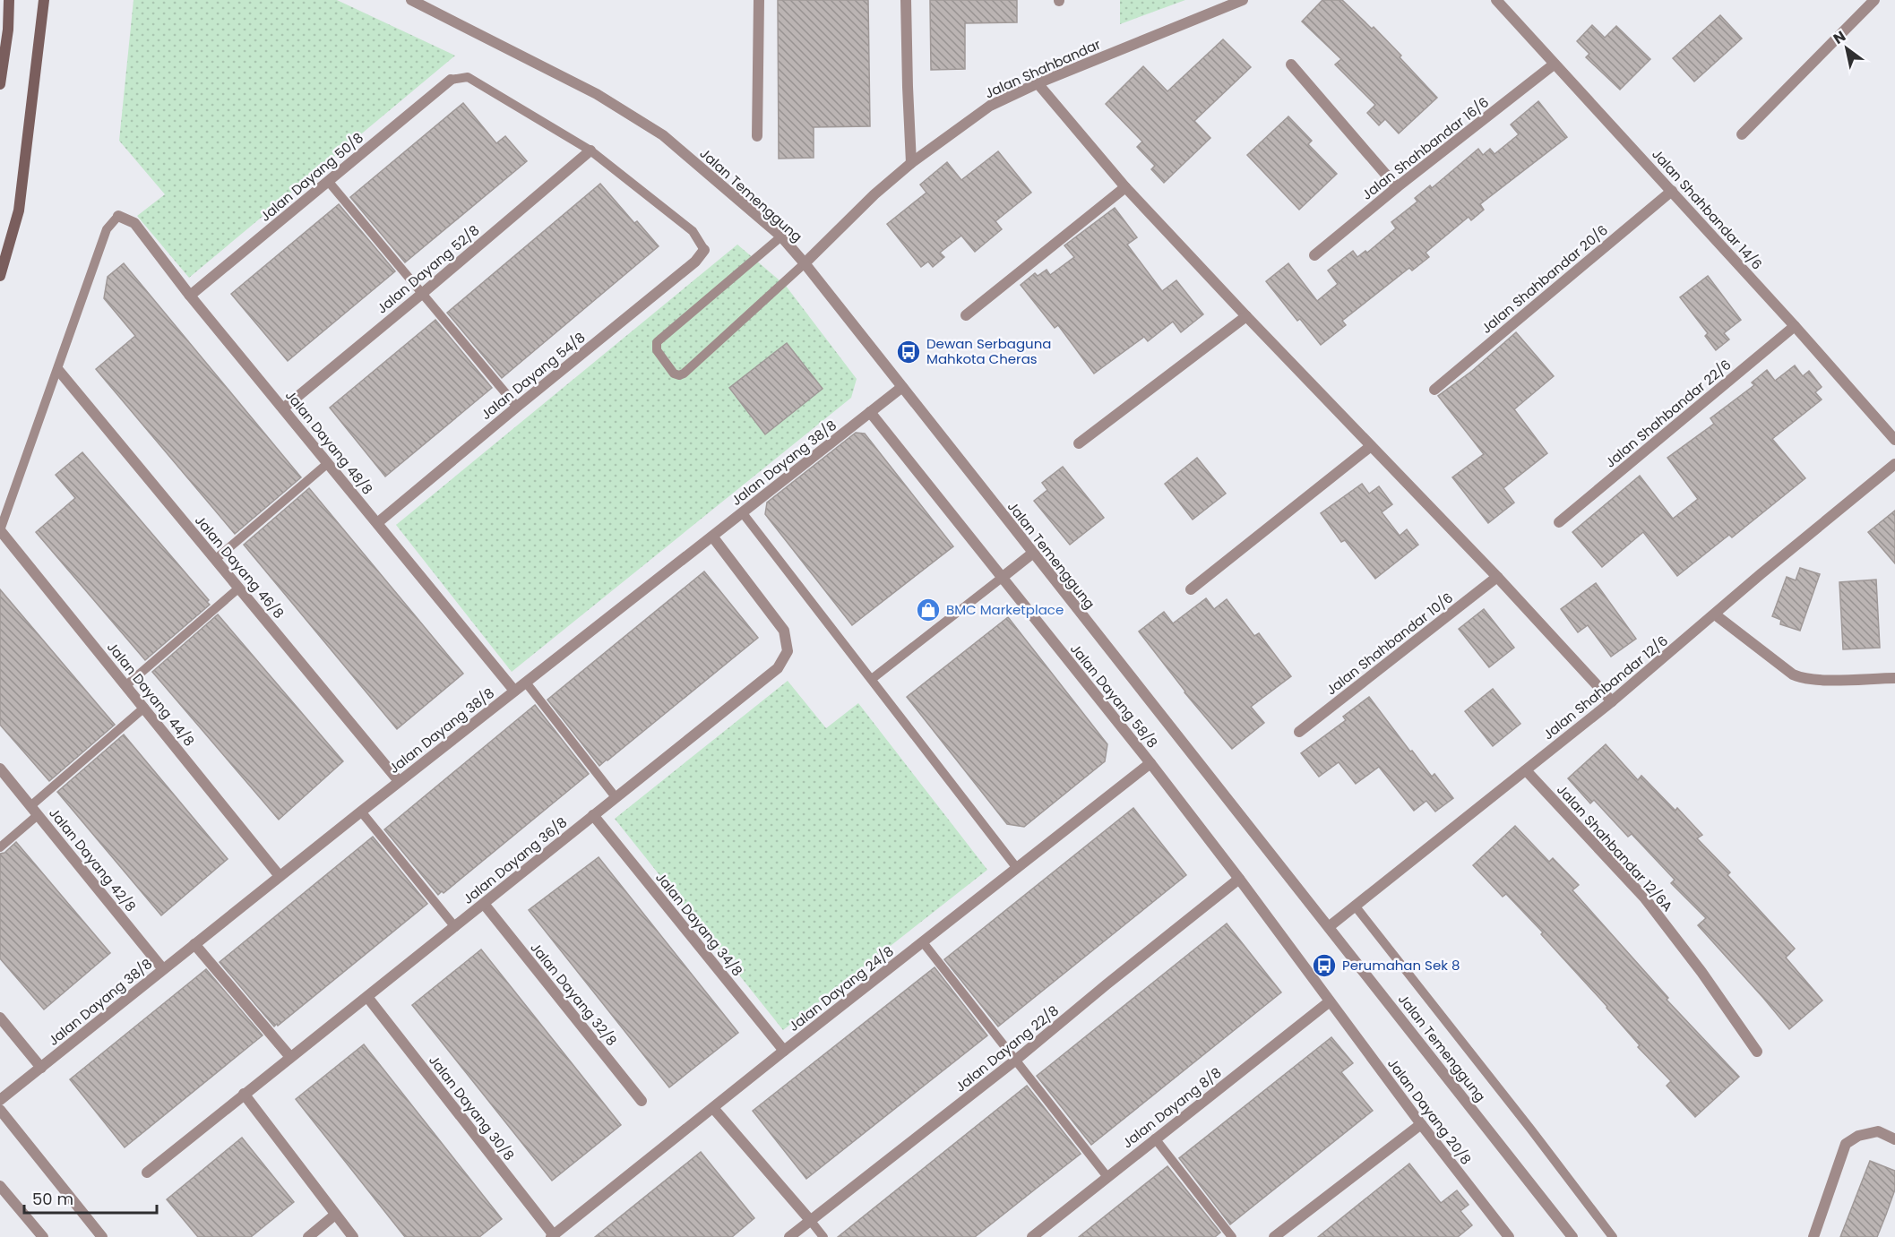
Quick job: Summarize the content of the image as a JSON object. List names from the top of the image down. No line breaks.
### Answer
{"streets":{"street":["Jalan Shahbandar","Jalan Shahbandar 16/6","Jalan Dayang 50/8","Jalan Temenggung","Jalan Shahbandar 14/6","Jalan Dayang 52/8","Jalan Shahbandar 20/6","Jalan Dayang 54/8","Jalan Shahbandar 22/6","Jalan Dayang 48/8","Jalan Dayang 38/8","Jalan Dayang 46/8","Jalan Shahbandar 10/6","Jalan Shahbandar 12/6","Jalan Dayang 44/8","Jalan Dayang 58/8","Jalan Shahbandar 12/6A","Jalan Dayang 42/8","Jalan Dayang 36/8","Jalan Dayang 34/8","Jalan Dayang 24/8","Jalan Dayang 32/8","Jalan Dayang 22/8","Jalan Dayang 30/8","Jalan Dayang 8/8","Jalan Dayang 20/8"]},"crossings":[["Jalan Shahbandar","Jalan Temenggung"],["Jalan Shahbandar 16/6","Jalan Shahbandar 14/6"],["Jalan Dayang 50/8","Jalan Dayang 48/8"],["Jalan Temenggung","Jalan Dayang 38/8"],["Jalan Temenggung","Jalan Shahbandar 12/6"],["Jalan Shahbandar 14/6","Jalan Shahbandar 20/6"],["Jalan Shahbandar 14/6","Jalan Shahbandar 22/6"],["Jalan Dayang 52/8","Jalan Dayang 48/8"],["Jalan Dayang 54/8","Jalan Dayang 48/8"],["Jalan Dayang 48/8","Jalan Dayang 38/8"],["Jalan Dayang 38/8","Jalan Dayang 46/8"],["Jalan Dayang 38/8","Jalan Dayang 44/8"],["Jalan Dayang 38/8","Jalan Dayang 58/8"],["Jalan Dayang 38/8","Jalan Dayang 42/8"],["Jalan Dayang 38/8","Jalan Dayang 36/8"],["Jalan Shahbandar 12/6","Jalan Shahbandar 12/6A"],["Jalan Dayang 58/8","Jalan Dayang 24/8"],["Jalan Dayang 58/8","Jalan Dayang 22/8"],["Jalan Dayang 58/8","Jalan Dayang 8/8"],["Jalan Dayang 58/8","Jalan Dayang 20/8"],["Jalan Dayang 36/8","Jalan Dayang 34/8"],["Jalan Dayang 36/8","Jalan Dayang 32/8"],["Jalan Dayang 36/8","Jalan Dayang 30/8"],["Jalan Dayang 34/8","Jalan Dayang 24/8"],["Jalan Dayang 24/8","Jalan Dayang 30/8"],["Jalan Dayang 8/8","Jalan Dayang 20/8"]],"places":{"bus stop":["Dewan Serbaguna Mahkota Cheras","Perumahan Sek 8"],"shop":["BMC Marketplace"]},"scale_bar":"50 m","north":"top left"}
